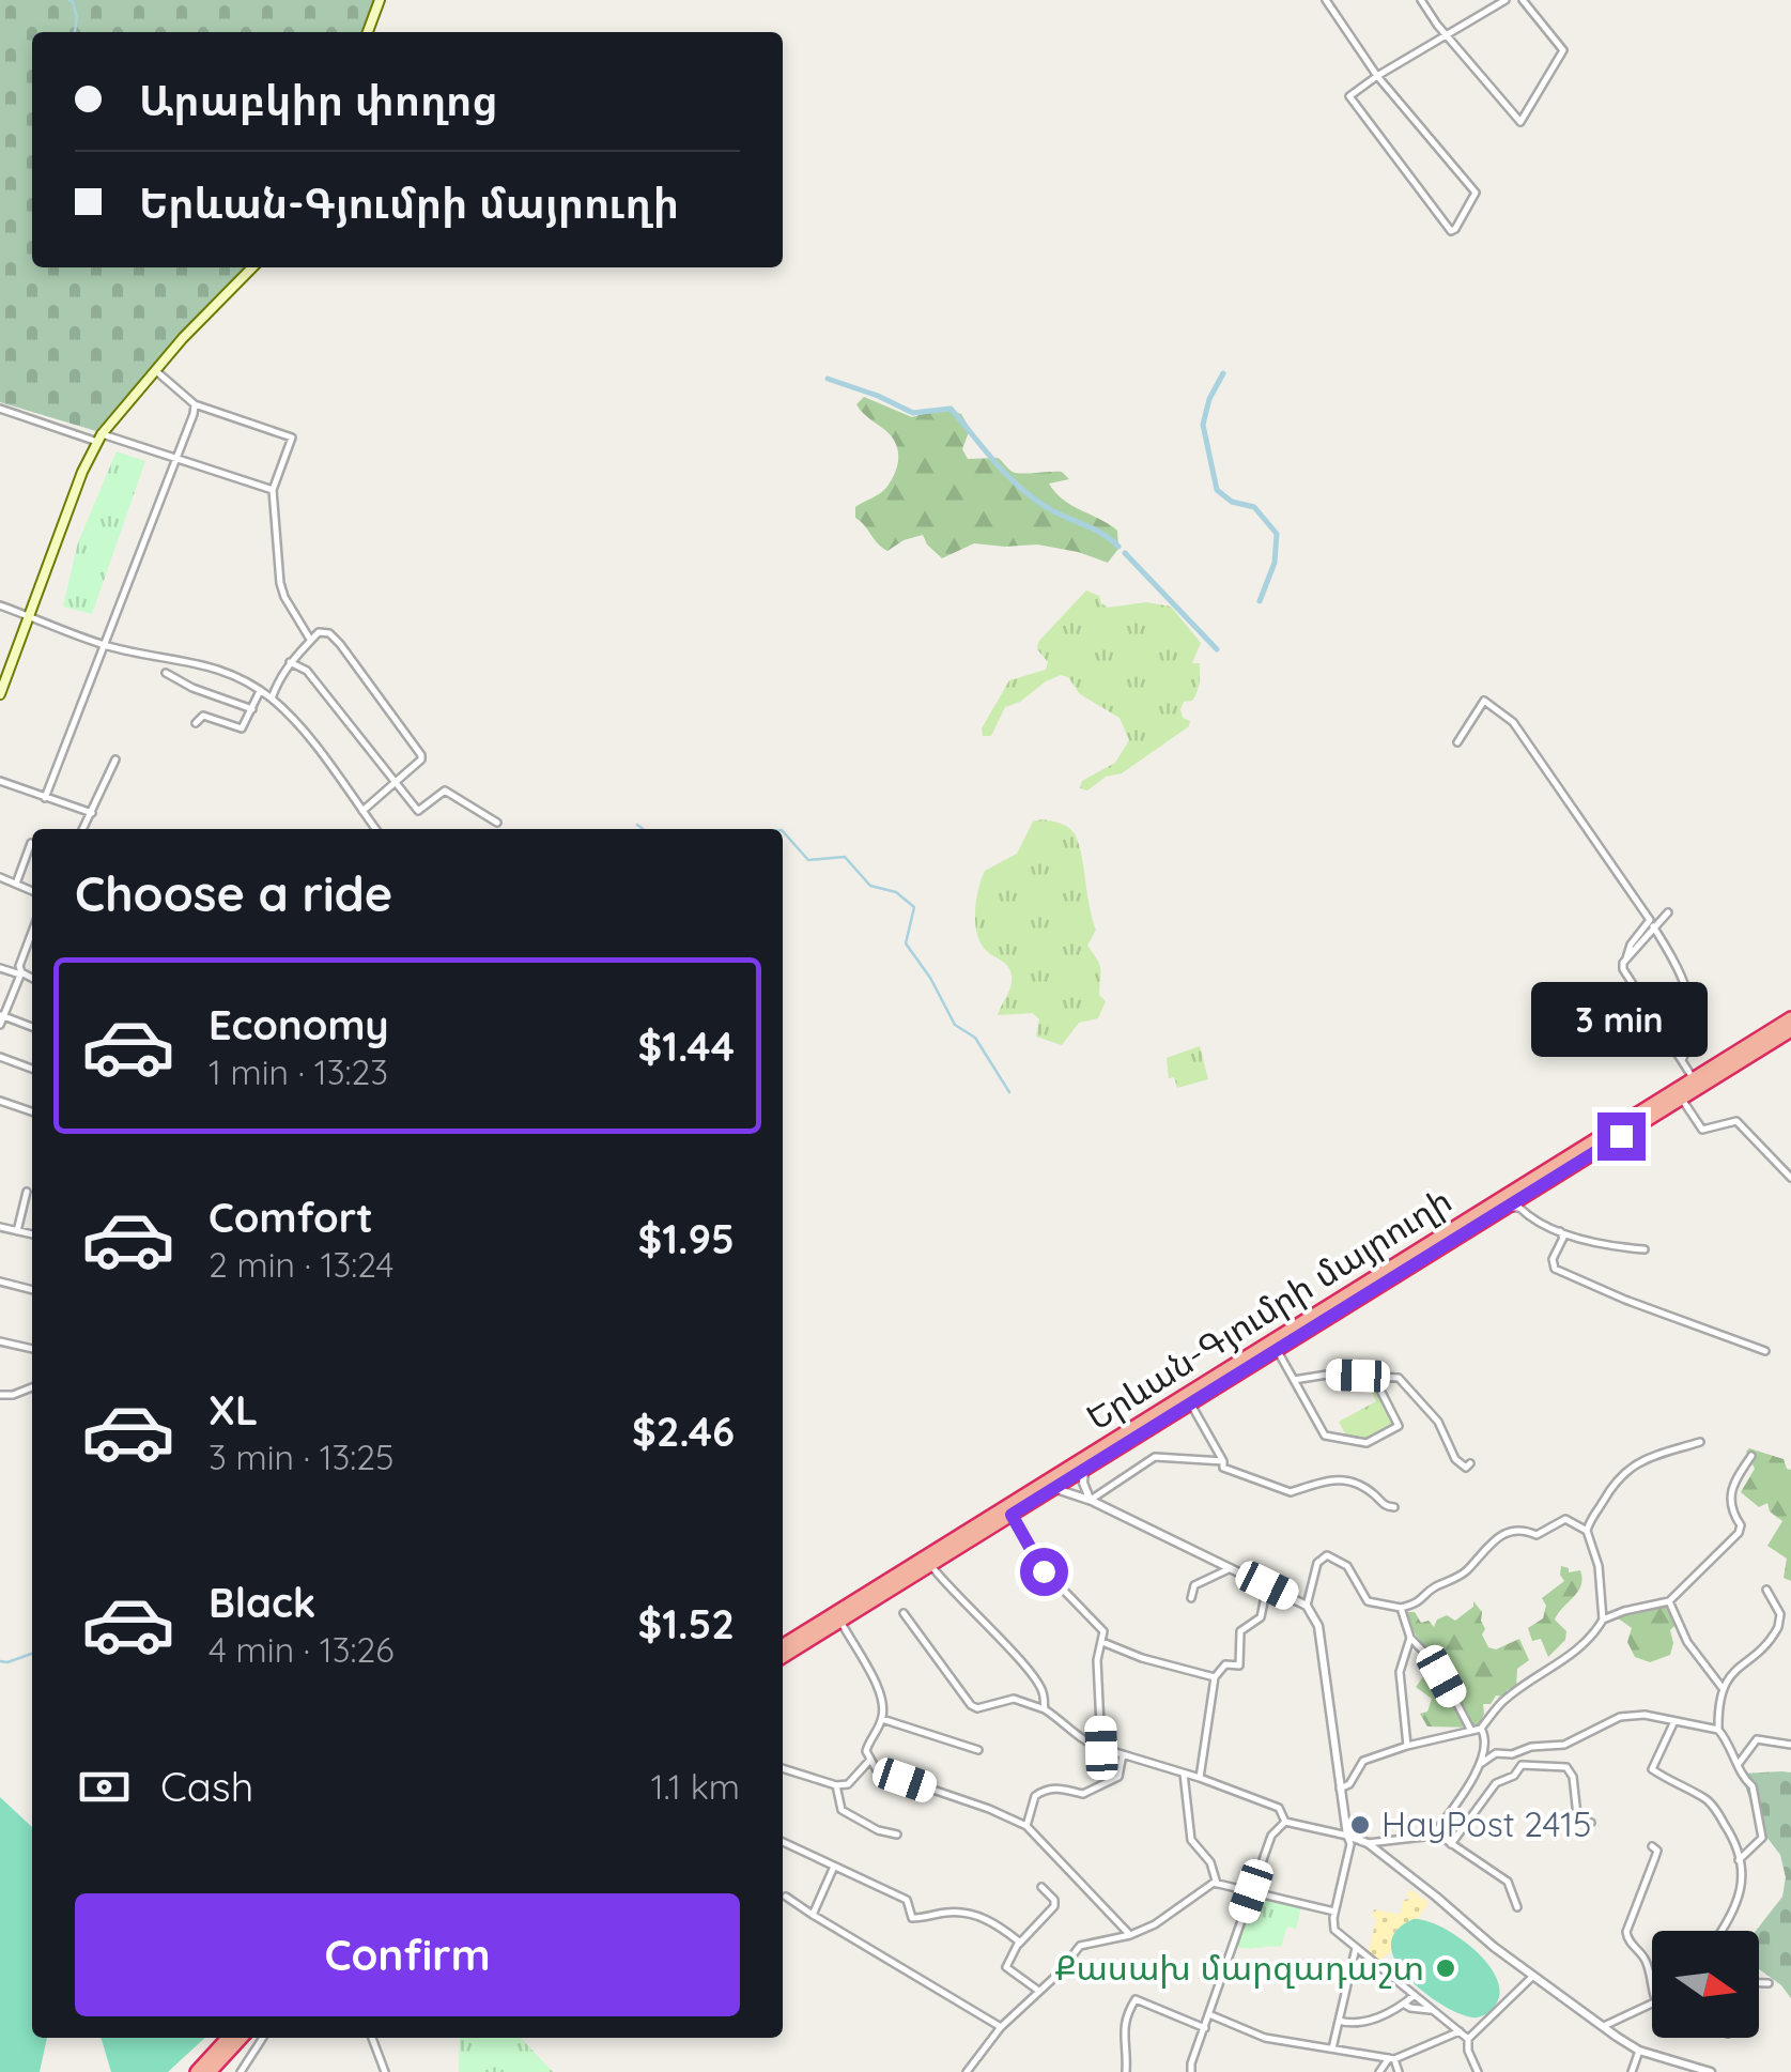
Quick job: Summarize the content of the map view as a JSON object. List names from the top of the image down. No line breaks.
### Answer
{"streets":{"highway":["Երևան-Գյումրի մայրուղի"]},"places":["HayPost 2415","Քասախ մարզադաշտ"],"north":"right","page":{"banner":["Արաբկիր փողոց","Երևան-Գյումրի մայրուղի"],"heading":"Choose a ride","list":[{"name":"Economy","note":"1 min · 13:23","value":"$1.44"},{"name":"Comfort","note":"2 min · 13:24","value":"$1.95"},{"name":"XL","note":"3 min · 13:25","value":"$2.46"},{"name":"Black","note":"4 min · 13:26","value":"$1.52"}],"bubble":"3 min","pay":["Cash","1.1 km"],"buttons":"Confirm"}}
